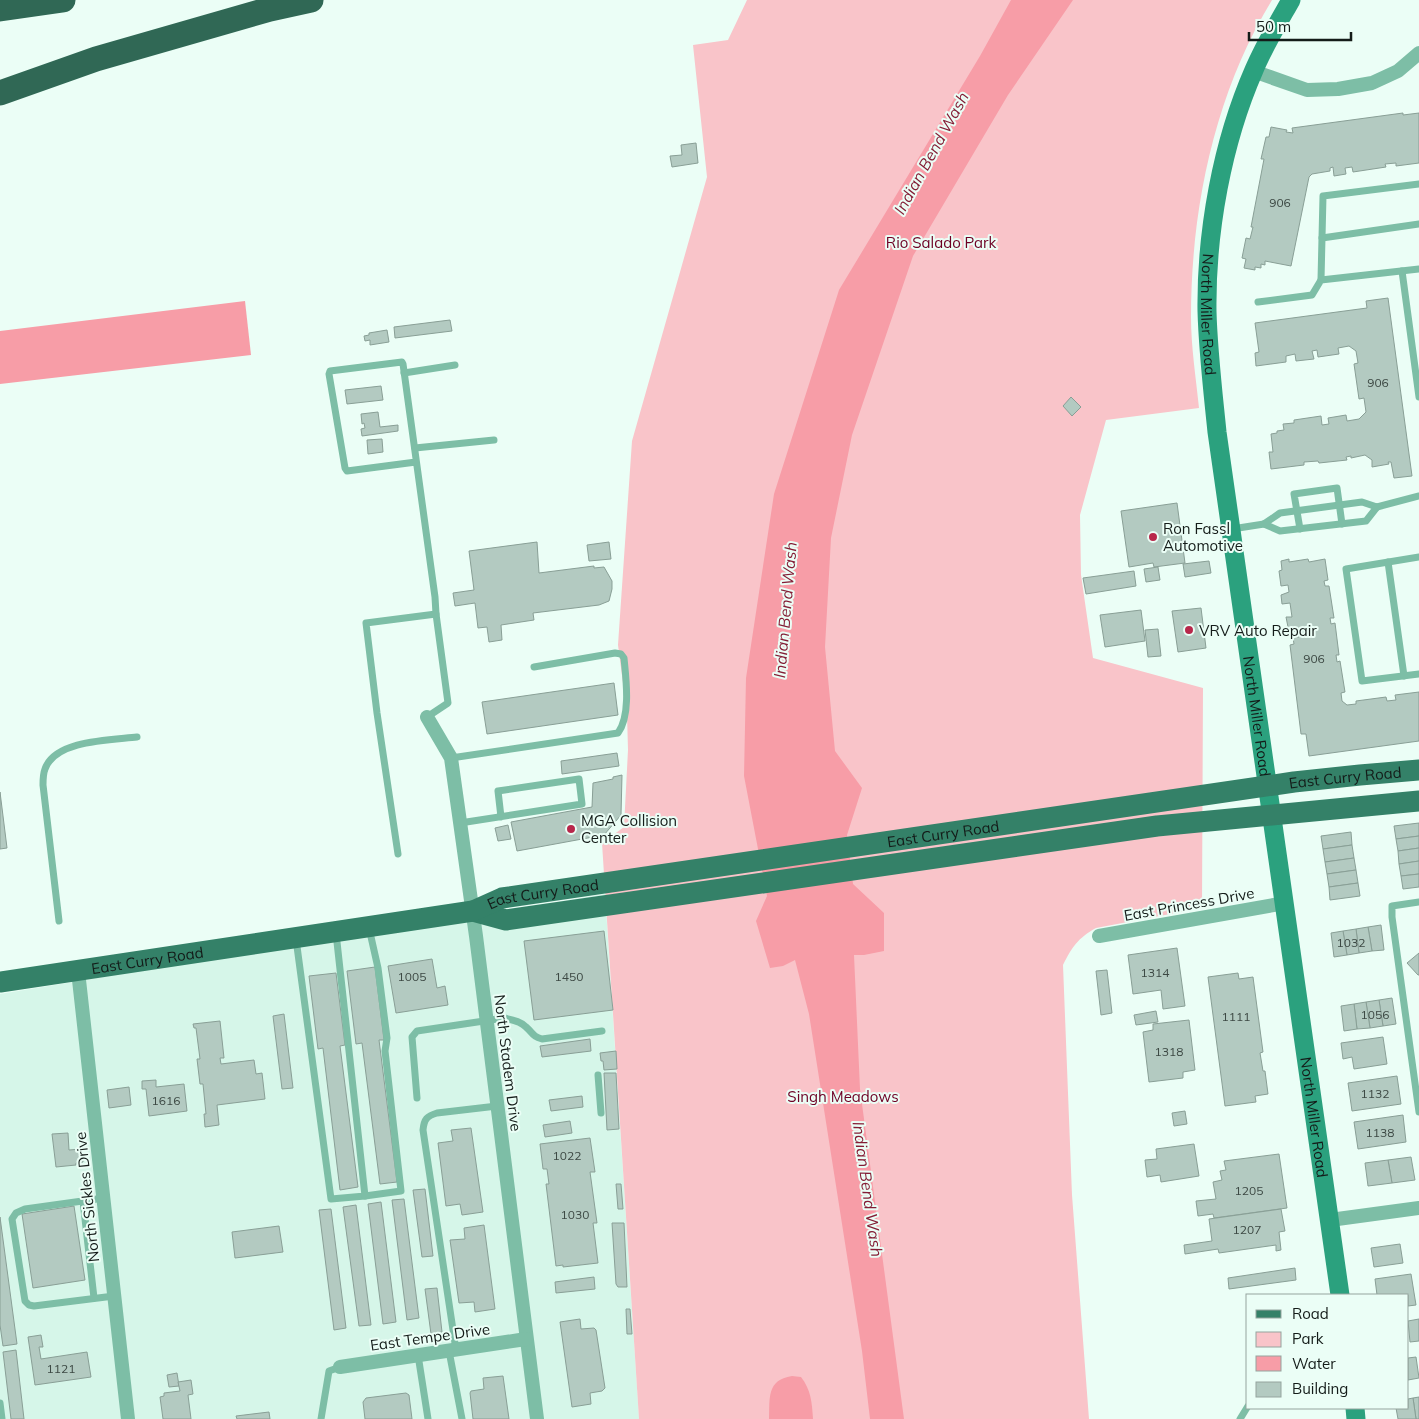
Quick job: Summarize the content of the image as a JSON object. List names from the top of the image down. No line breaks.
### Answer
{"streets":{"main road":["East Curry Road"],"street":["North Miller Road","East Princess Drive","North Stadem Drive","North Sickles Drive","East Tempe Drive"]},"crossings":[["North Miller Road","East Curry Road"],["North Miller Road","East Princess Drive"],["East Curry Road","North Stadem Drive"],["East Curry Road","North Sickles Drive"],["North Stadem Drive","East Tempe Drive"]],"water":["Indian Bend Wash"],"parks":["Rio Salado Park","Singh Meadows"],"places":["Ron Fassl Automotive","VRV Auto Repair","MGA Collision Center"],"house_numbers":["906","906","906","1032","1314","1005","1450","1056","1111","1318","1132","1616","1138","1022","1205","1030","1207","1121"],"legend":["Road","Park","Water","Building"],"scale_bar":"50 m"}
